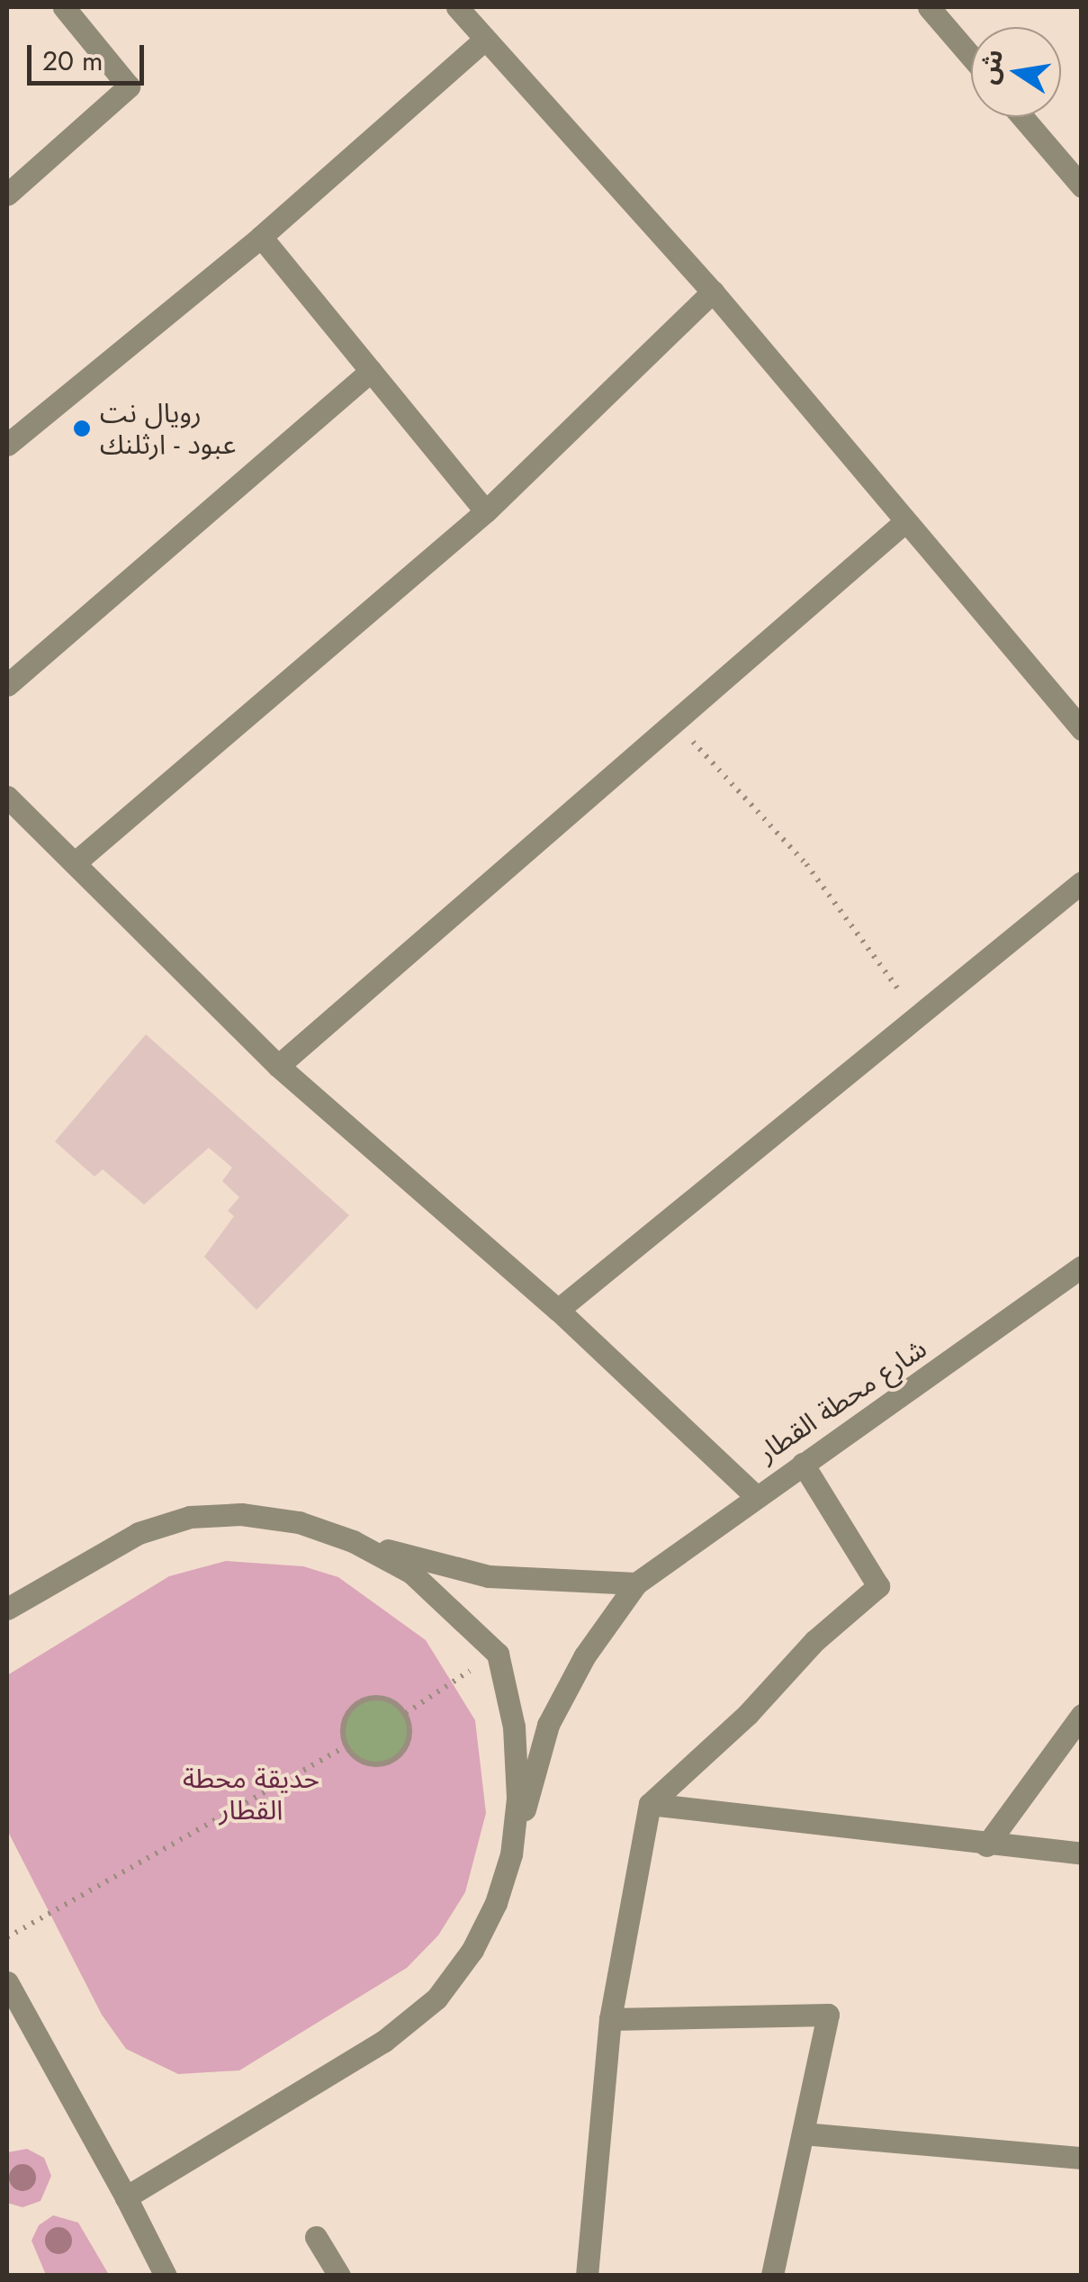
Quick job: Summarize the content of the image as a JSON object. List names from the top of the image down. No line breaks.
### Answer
{"streets":{"street":["شارع محطة القطار"]},"parks":["حديقة محطة القطار"],"places":["رويال نت عبود - ارثلنك"],"scale_bar":"20 m","north":"left"}
